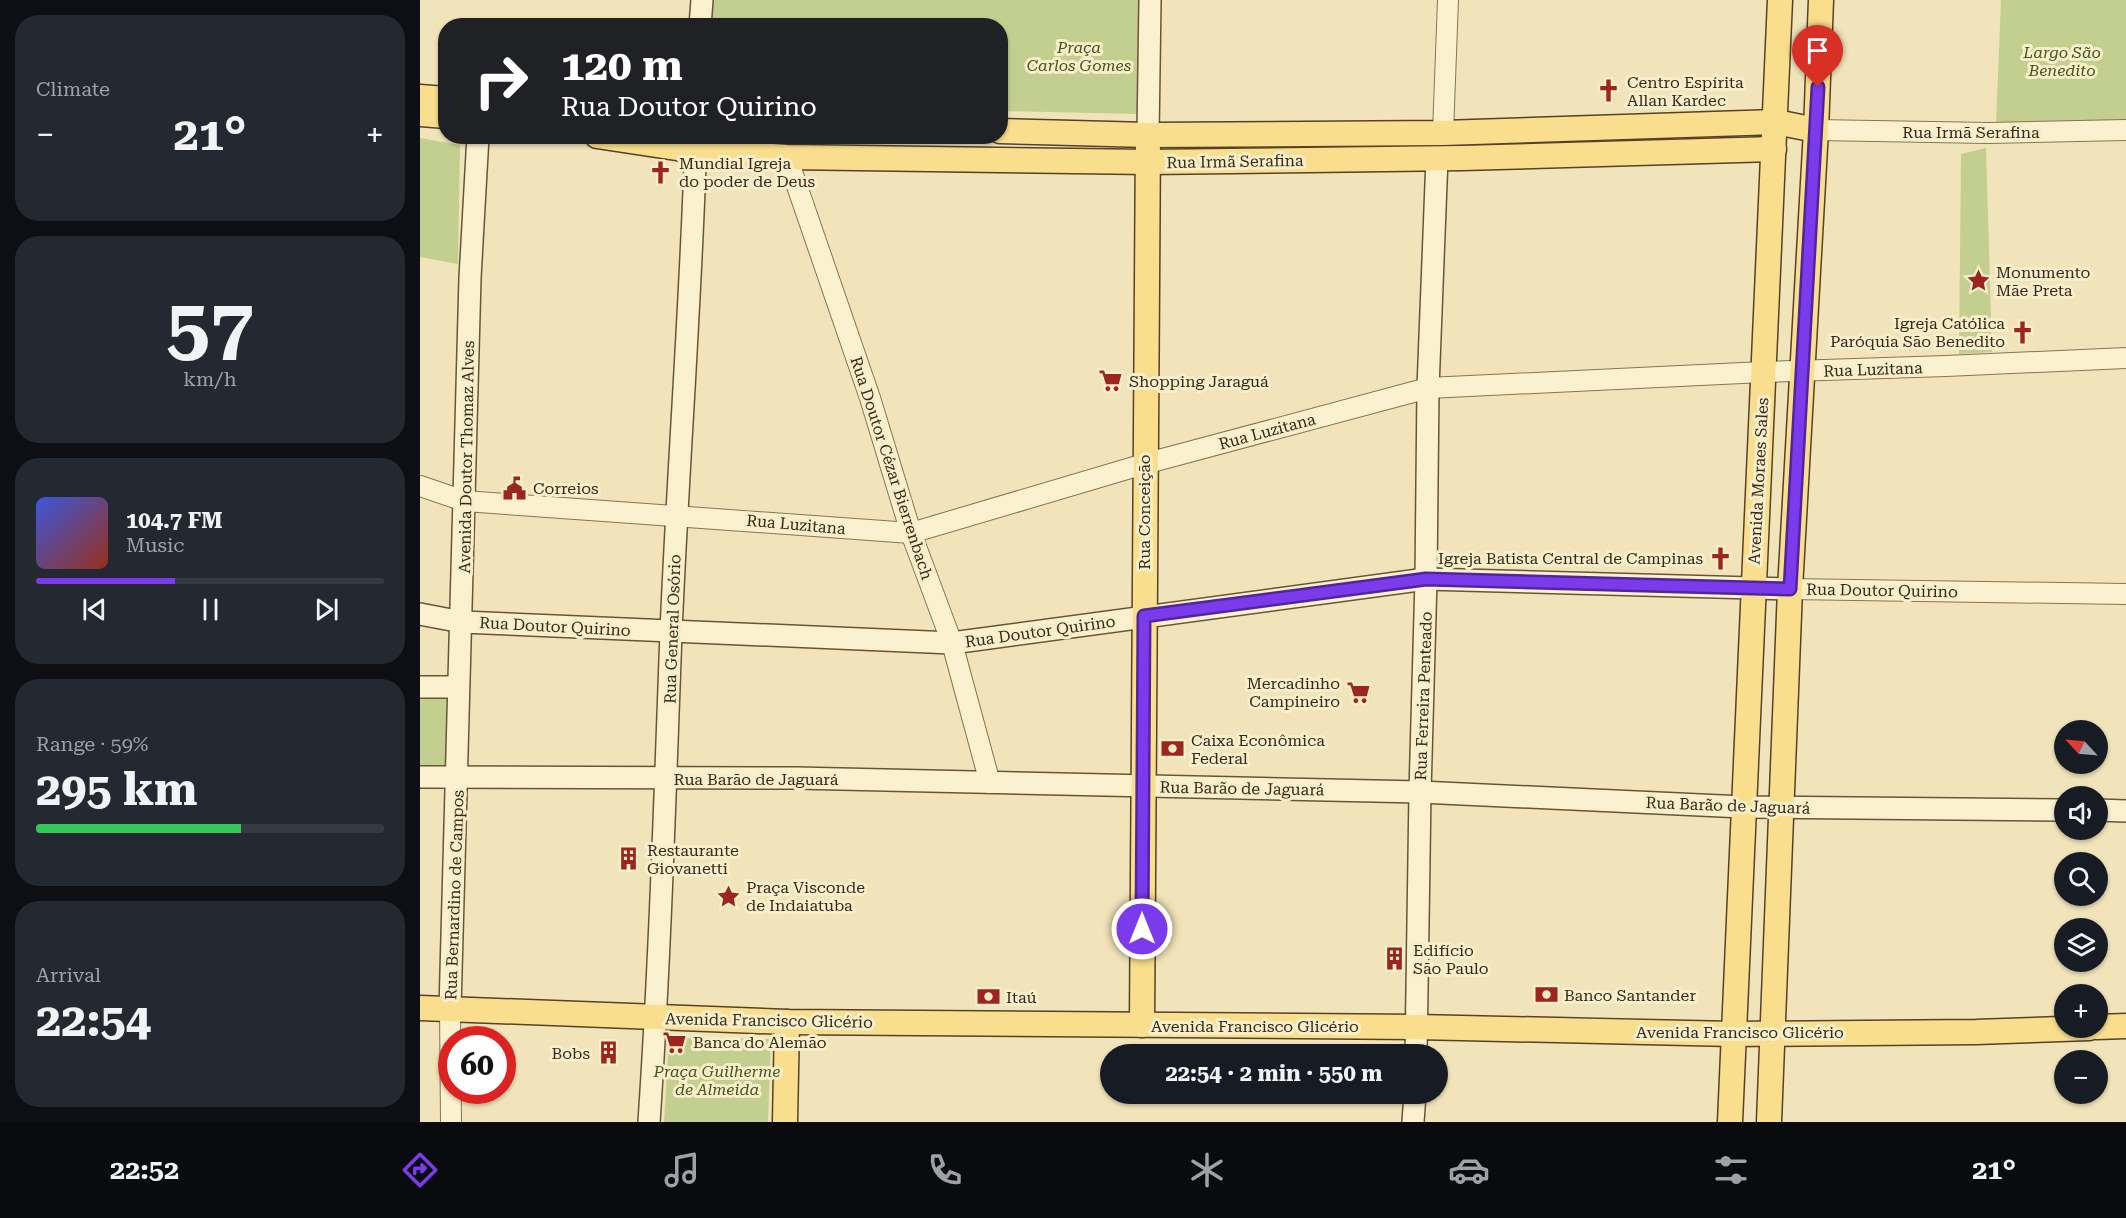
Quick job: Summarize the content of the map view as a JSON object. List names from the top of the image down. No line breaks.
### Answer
{"streets":{"main road":["Rua Irmã Serafina","Avenida Doutor Thomaz Alves","Avenida Moraes Sales","Rua Conceição","Rua Doutor Quirino","Rua General Osório","Rua Ferreira Penteado","Rua Barão de Jaguará","Rua Bernardino de Campos","Avenida Francisco Glicério"],"street":["Rua Luzitana","Rua Doutor Cézar Bierrenbach"]},"crossings":[["Rua Irmã Serafina","Rua Doutor Cézar Bierrenbach"],["Rua Irmã Serafina","Avenida Moraes Sales"],["Rua Irmã Serafina","Rua Conceição"],["Rua Irmã Serafina","Rua General Osório"],["Rua Irmã Serafina","Rua Ferreira Penteado"],["Rua Luzitana","Avenida Doutor Thomaz Alves"],["Rua Luzitana","Rua Doutor Cézar Bierrenbach"],["Rua Luzitana","Avenida Moraes Sales"],["Rua Luzitana","Rua Conceição"],["Rua Luzitana","Rua General Osório"],["Rua Luzitana","Rua Ferreira Penteado"],["Avenida Doutor Thomaz Alves","Rua Doutor Quirino"],["Avenida Doutor Thomaz Alves","Rua Barão de Jaguará"],["Avenida Doutor Thomaz Alves","Rua Bernardino de Campos"],["Rua Doutor Cézar Bierrenbach","Rua Doutor Quirino"],["Rua Doutor Cézar Bierrenbach","Rua Barão de Jaguará"],["Avenida Moraes Sales","Rua Doutor Quirino"],["Avenida Moraes Sales","Rua Barão de Jaguará"],["Avenida Moraes Sales","Avenida Francisco Glicério"],["Rua Conceição","Rua Doutor Quirino"],["Rua Conceição","Rua Barão de Jaguará"],["Rua Conceição","Avenida Francisco Glicério"],["Rua Doutor Quirino","Rua General Osório"],["Rua Doutor Quirino","Rua Ferreira Penteado"],["Rua General Osório","Rua Barão de Jaguará"],["Rua General Osório","Avenida Francisco Glicério"],["Rua Ferreira Penteado","Rua Barão de Jaguará"],["Rua Ferreira Penteado","Avenida Francisco Glicério"],["Rua Barão de Jaguará","Rua Bernardino de Campos"],["Rua Bernardino de Campos","Avenida Francisco Glicério"]],"parks":["Praça Carlos Gomes","Largo São Benedito","Praça Guilherme de Almeida"],"places":{"church":["Centro Espírita Allan Kardec","Mundial Igreja do poder de Deus","Igreja Católica Paróquia São Benedito","Igreja Batista Central de Campinas"],"place":["Monumento Mãe Preta","Praça Visconde de Indaiatuba"],"supermarket":["Shopping Jaraguá","Mercadinho Campineiro","Banca do Alemão"],"public building":["Correios"],"bank":["Caixa Econômica Federal","Banco Santander","Itaú"],"building":["Restaurante Giovanetti","Edifício São Paulo","Bobs"]},"north":"top left","page":{"tile":["Climate",["57","km/h"],["Range · 59%","295 km"],["Arrival","22:54"]],"turn":["120 m","Rua Doutor Quirino"],"heat":["−","21°","+"],"song":["104.7 FM","Music"],"map_buttons":["+","−"],"limit":"60","trip":"22:54 · 2 min · 550 m","tabs":["22:52","21°"]}}
